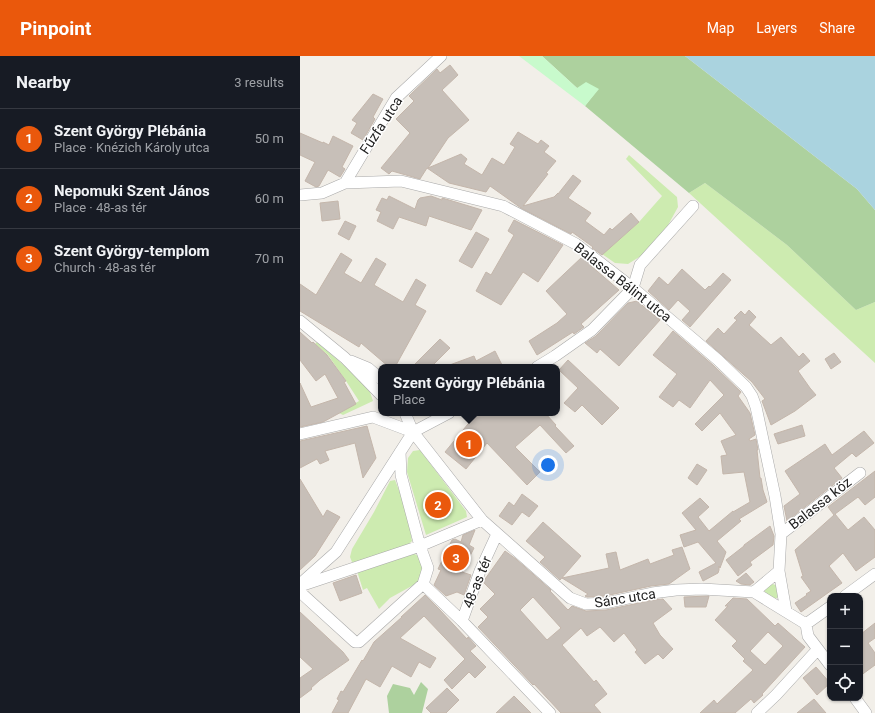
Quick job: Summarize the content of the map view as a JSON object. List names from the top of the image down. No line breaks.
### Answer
{"streets":{"street":["Fűzfa utca","Balassa Bálint utca","Balassa köz","48-as tér","Sánc utca"]},"crossings":[["Fűzfa utca","Balassa Bálint utca"],["Balassa Bálint utca","Balassa köz"],["48-as tér","Sánc utca"]],"page":{"header":"Pinpoint","nav":["Map","Layers","Share"],"heading":["Nearby","3 results"],"list":[{"mark":"1","name":"Szent György Plébánia","note":"Place · Knézich Károly utca","value":"50 m"},{"mark":"2","name":"Nepomuki Szent János","note":"Place · 48-as tér","value":"60 m"},{"mark":"3","name":"Szent György-templom","note":"Church · 48-as tér","value":"70 m"}],"popup":["Szent György Plébánia","Place"],"pins":["1","2","3"],"map_buttons":["+","−"]}}
